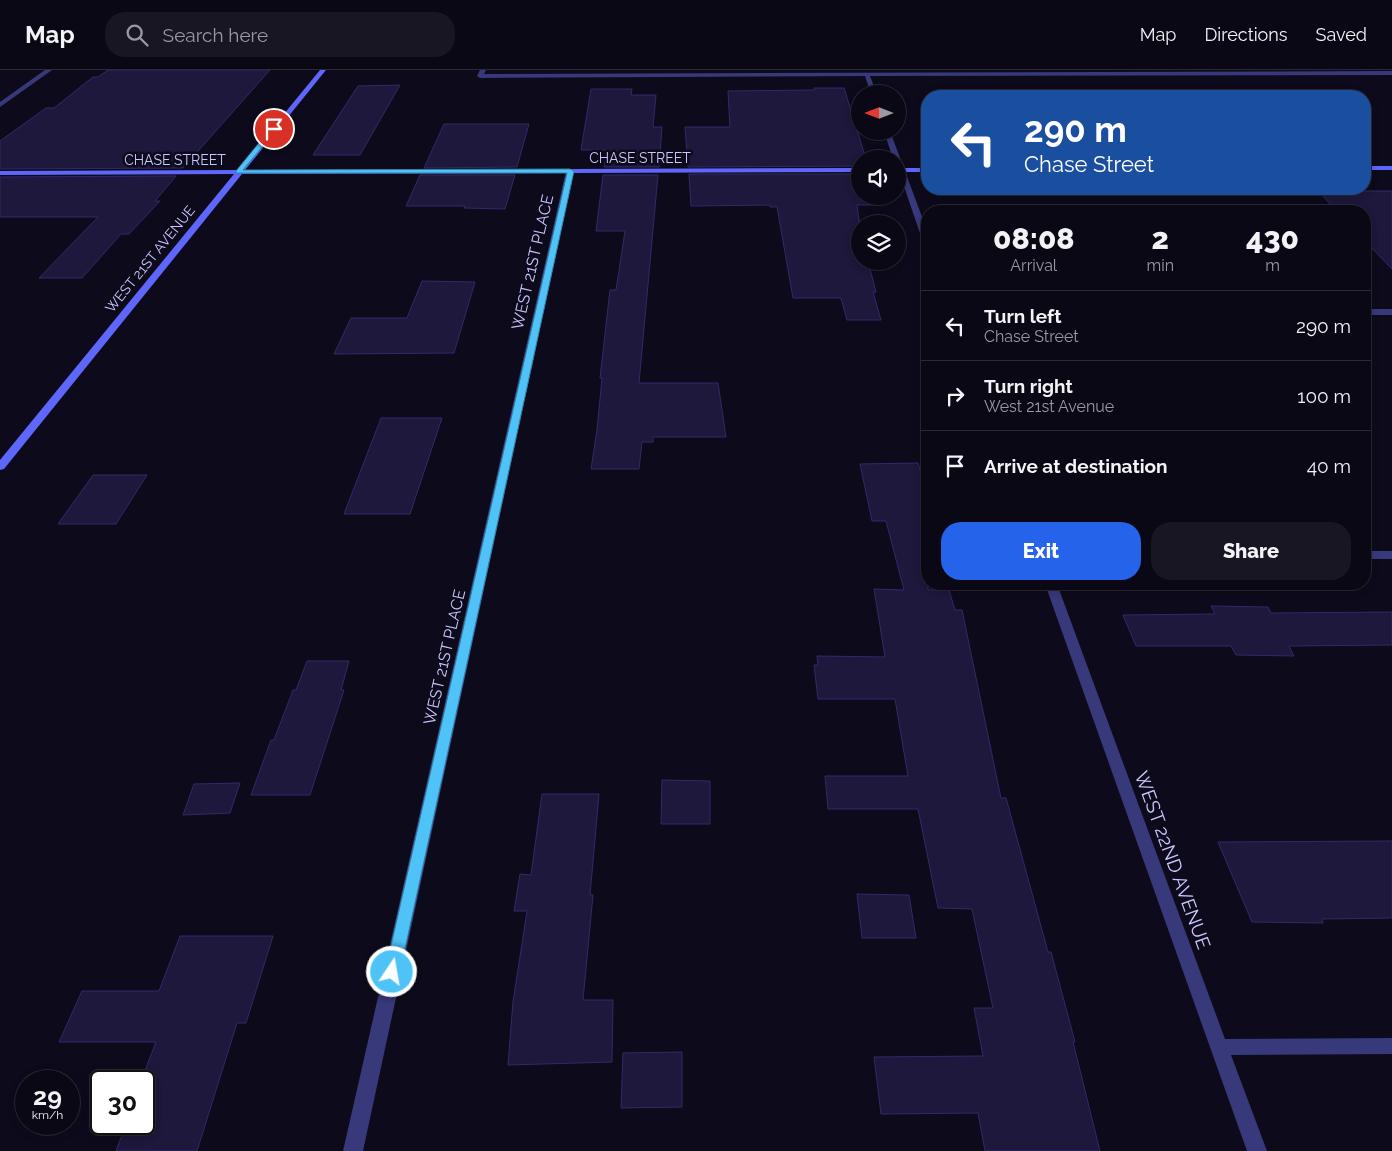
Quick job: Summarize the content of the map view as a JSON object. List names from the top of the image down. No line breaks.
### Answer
{"streets":{"street":["CHASE STREET","WEST 21ST AVENUE","WEST 21ST PLACE","WEST 22ND AVENUE"]},"crossings":[["CHASE STREET","WEST 21ST AVENUE"],["CHASE STREET","WEST 21ST PLACE"]],"north":"left","page":{"header":"Map","search":"Search here","nav":["Map","Directions","Saved"],"turn":["290 m","Chase Street"],"eta":["08:08","Arrival","2","min","430","m"],"list":[{"name":"Turn left","note":"Chase Street","value":"290 m"},{"name":"Turn right","note":"West 21st Avenue","value":"100 m"},{"name":"Arrive at destination","value":"40 m"}],"buttons":["Exit","Share"],"speed":"29 km/h","limit":"30"}}
